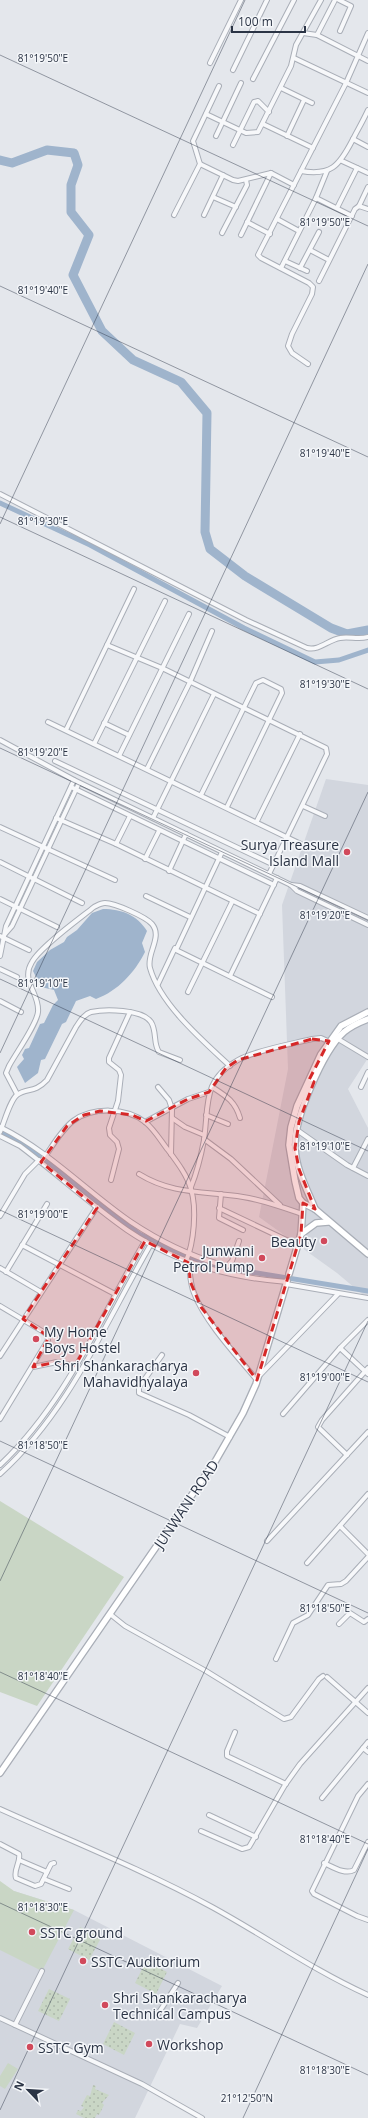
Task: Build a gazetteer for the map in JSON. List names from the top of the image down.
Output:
{
  "streets": {
    "main road": ["JUNWANI ROAD"]
  },
  "places": [
    "Surya Treasure Island Mall",
    "Beauty",
    "Junwani Petrol Pump",
    "My Home Boys Hostel",
    "Shri Shankaracharya Mahavidhyalaya",
    "SSTC ground",
    "SSTC Auditorium",
    "Shri Shankaracharya Technical Campus",
    "Workshop",
    "SSTC Gym"
  ],
  "scale_bar": "100 m",
  "north": "top left",
  "coordinates": [
    "81°19'50\"E",
    "81°19'40\"E",
    "81°19'30\"E",
    "81°19'20\"E",
    "81°19'10\"E",
    "81°19'00\"E",
    "81°18'50\"E",
    "81°18'40\"E",
    "81°18'30\"E",
    "21°12'50\"N"
  ]
}
